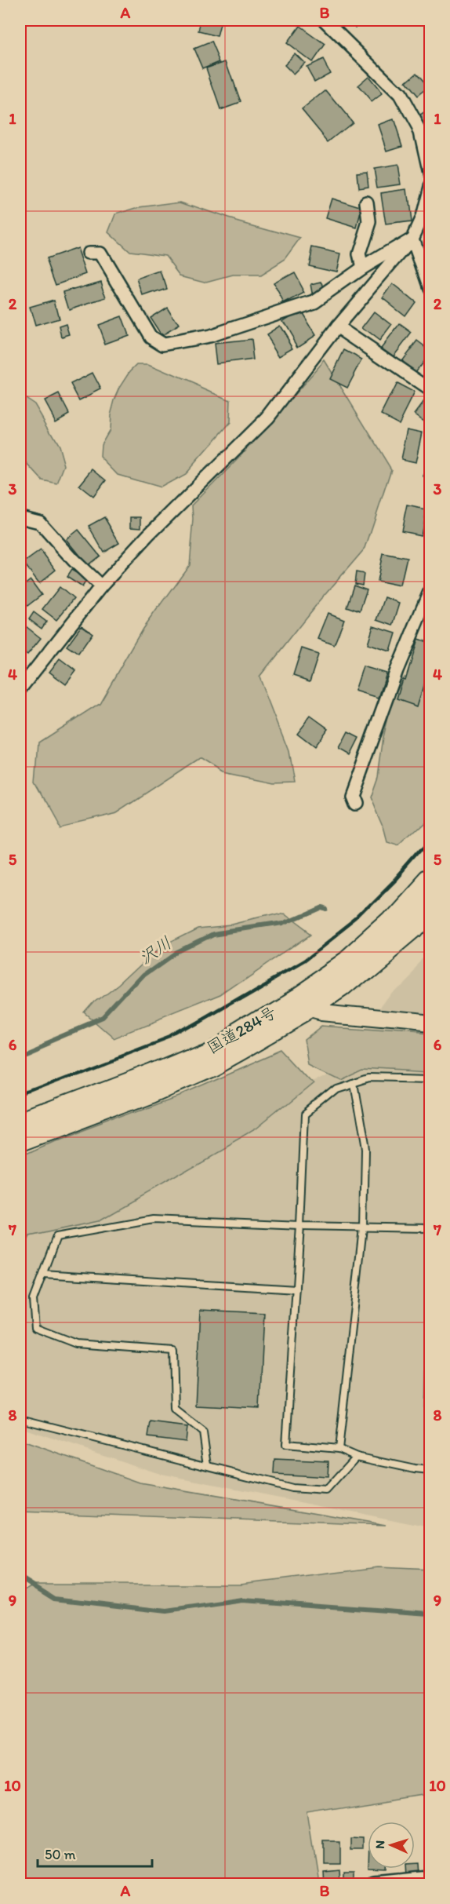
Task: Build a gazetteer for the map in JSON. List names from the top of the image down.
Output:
{
  "streets": {
    "highway": ["国道284号"]
  },
  "water": ["沢川"],
  "scale_bar": "50 m",
  "north": "left",
  "grid": {
    "columns": ["A", "B"],
    "rows": [
      "1",
      "2",
      "3",
      "4",
      "5",
      "6",
      "7",
      "8",
      "9",
      "10"
    ]
  }
}
